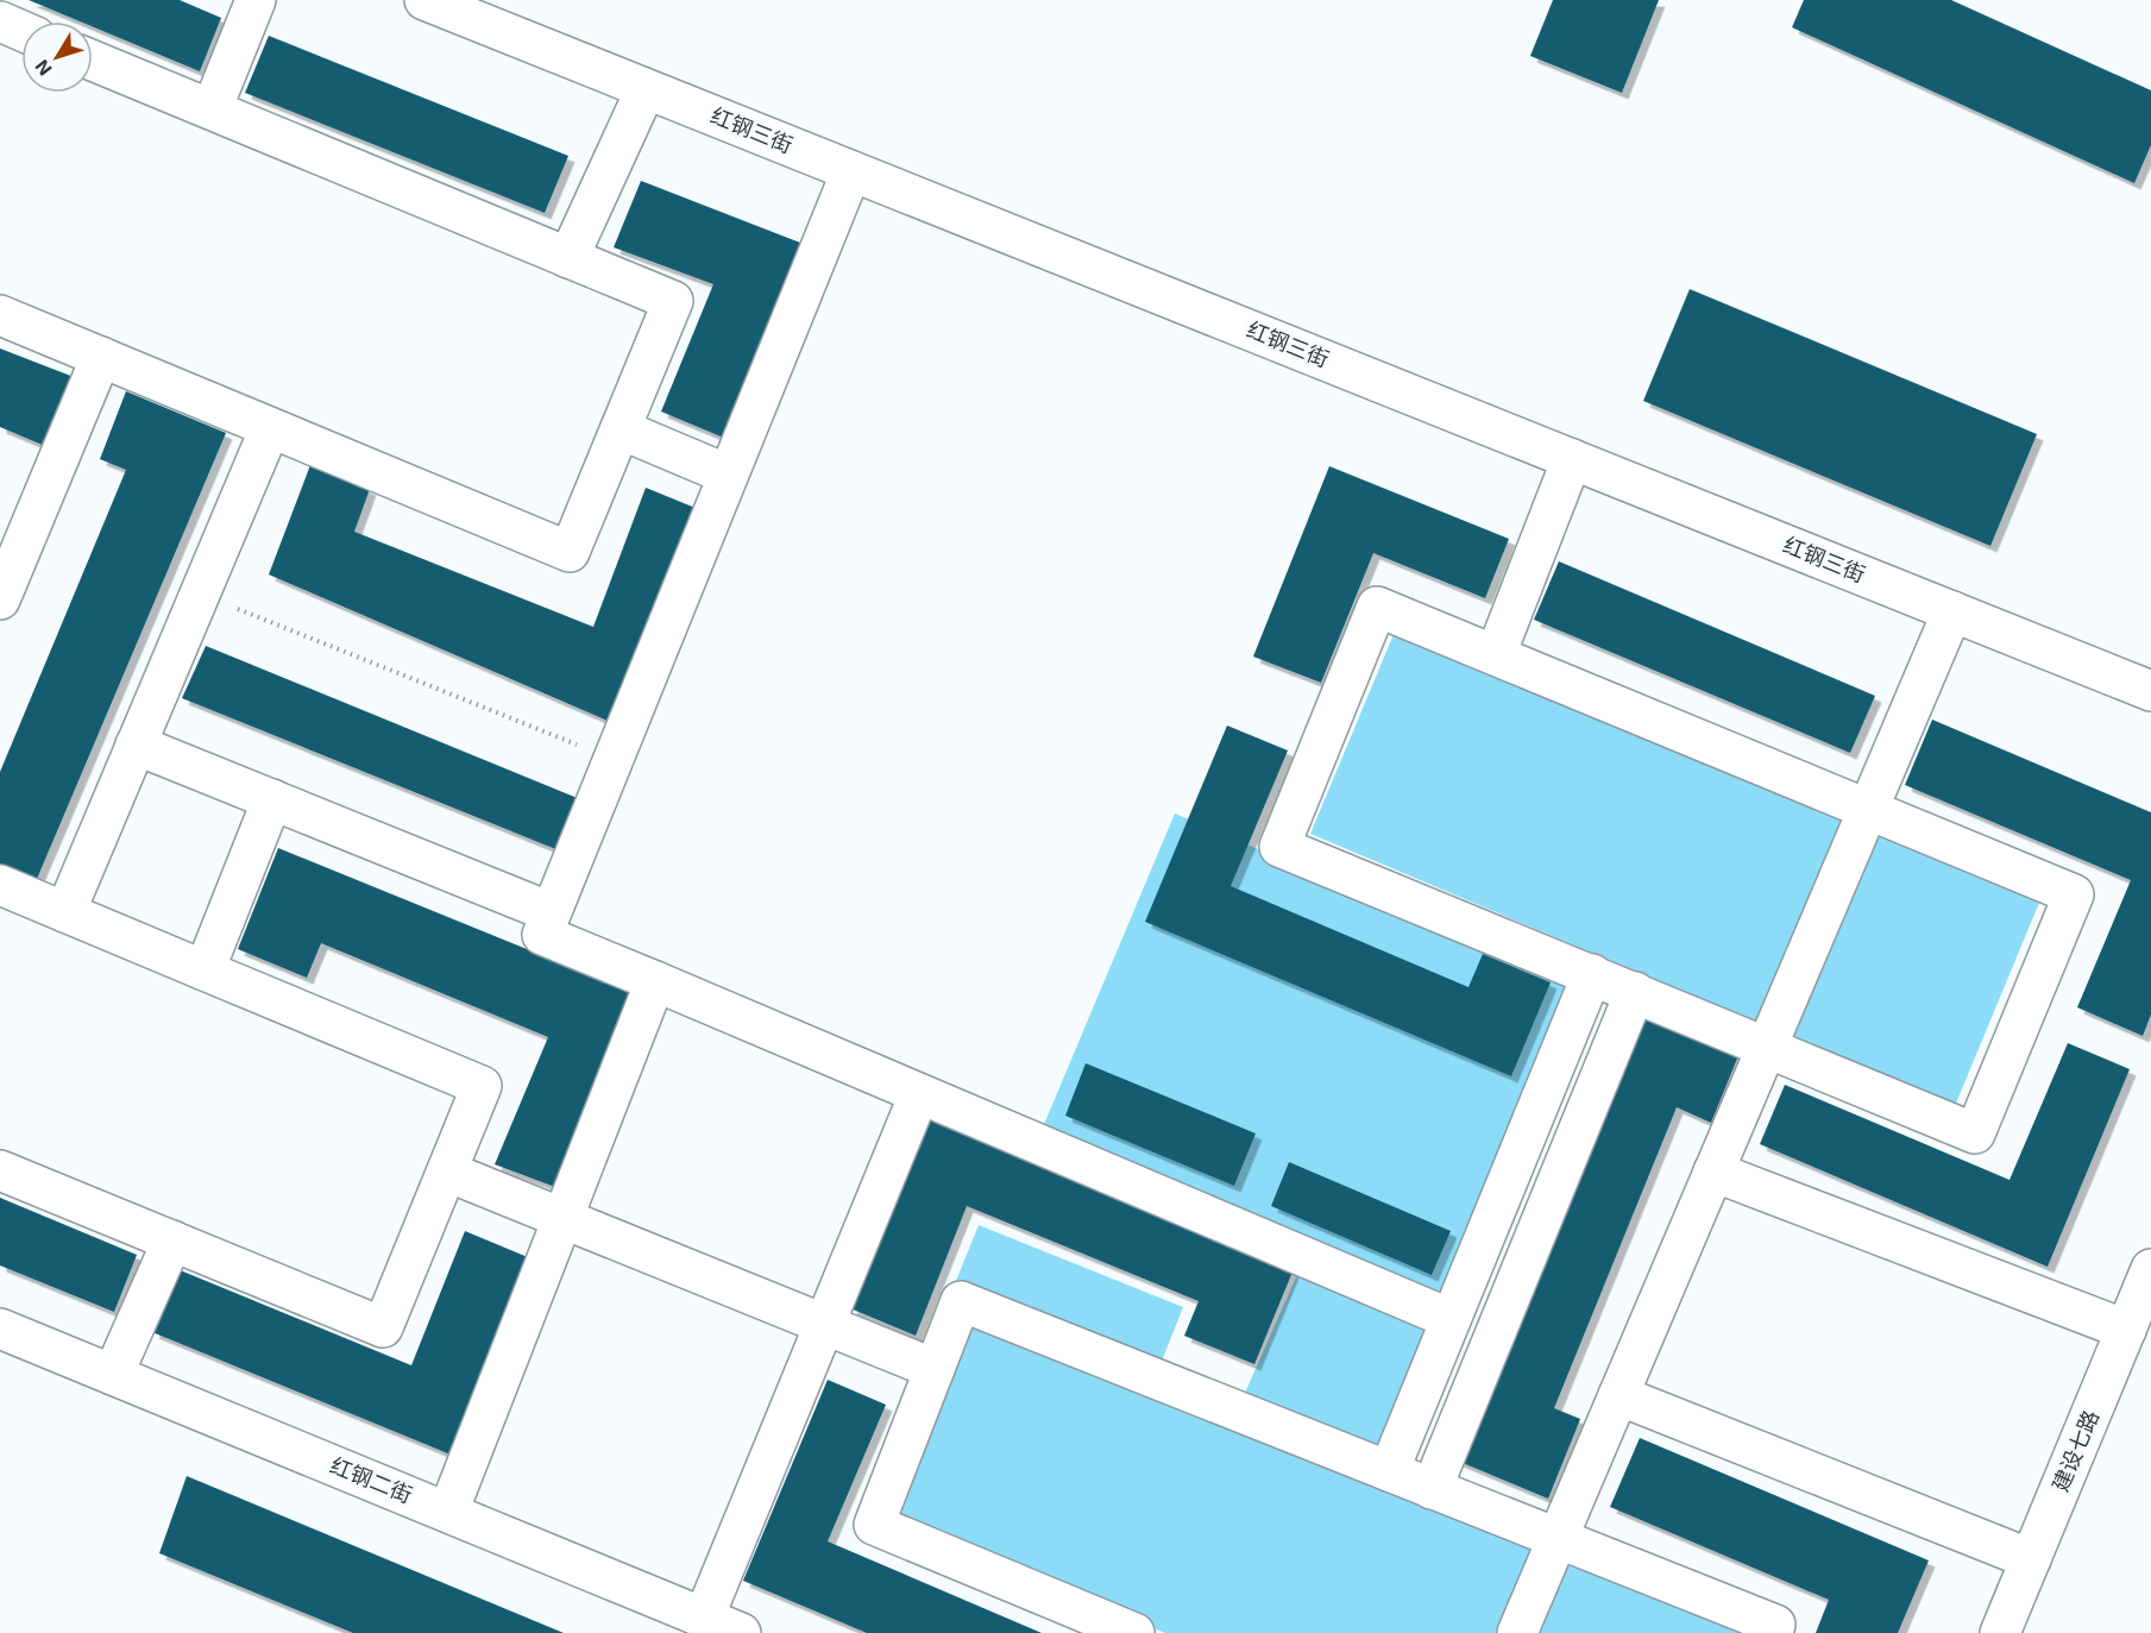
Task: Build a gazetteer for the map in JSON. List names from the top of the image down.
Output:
{
  "streets": {
    "street": ["红钢三街", "建设七路", "红钢二街"]
  },
  "north": "bottom left"
}
